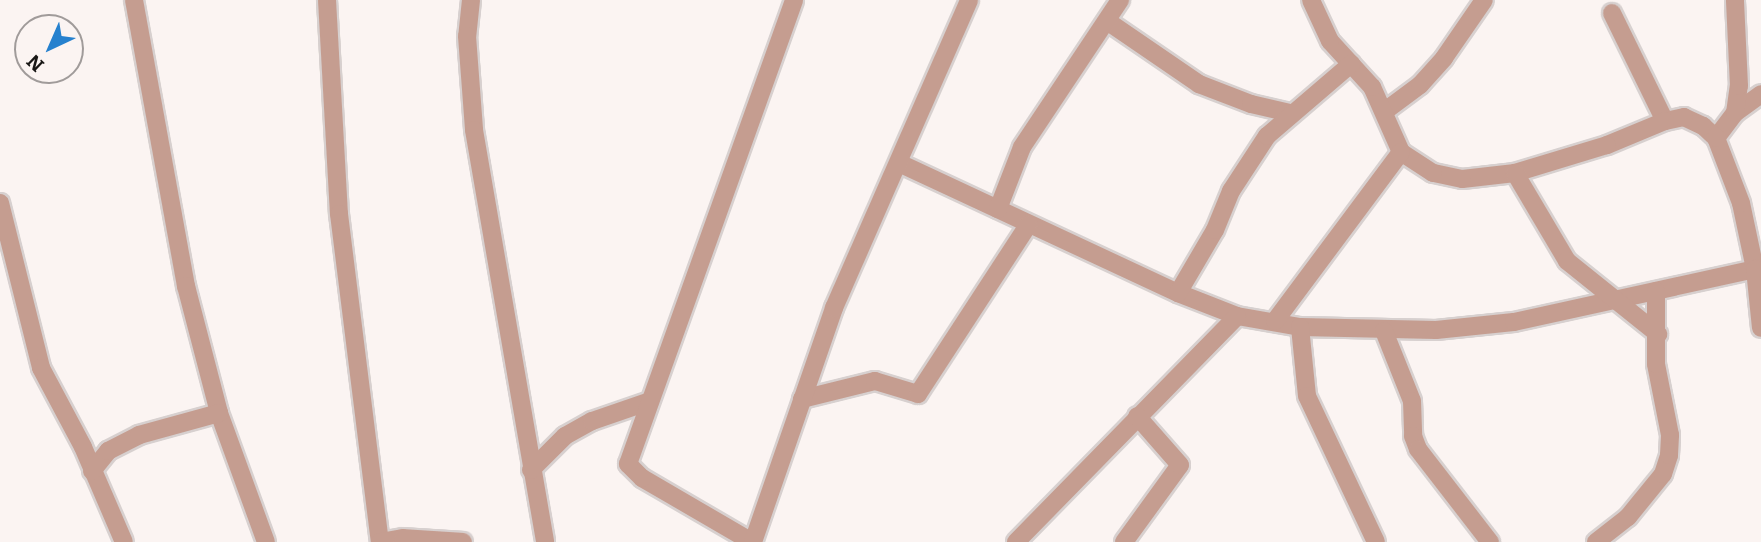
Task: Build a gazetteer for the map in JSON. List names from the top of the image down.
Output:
{
  "north": "bottom left"
}
